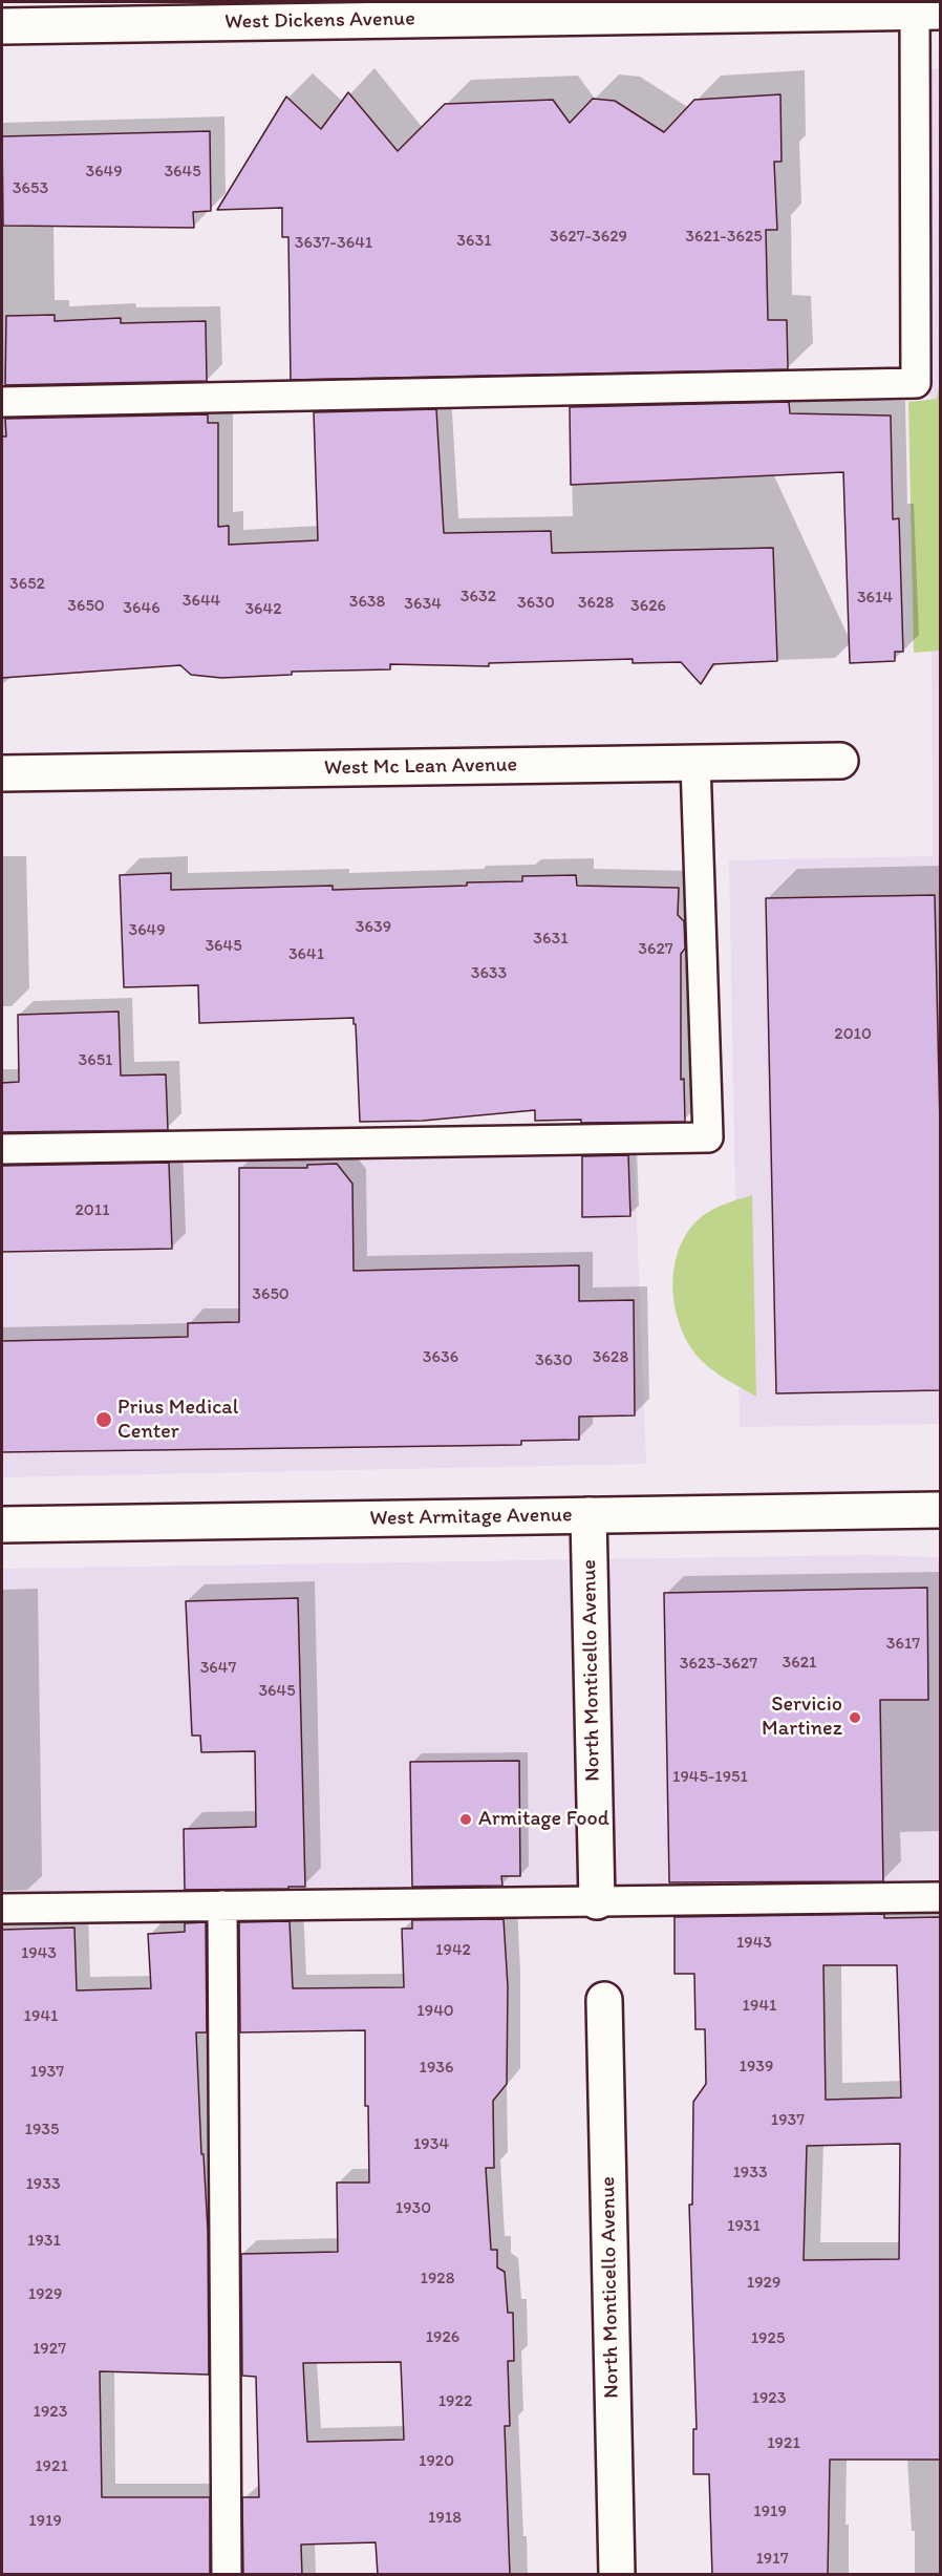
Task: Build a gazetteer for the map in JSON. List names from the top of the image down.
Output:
{
  "streets": {
    "street": [
      "West Dickens Avenue",
      "West Mc Lean Avenue",
      "West Armitage Avenue",
      "North Monticello Avenue"
    ]
  },
  "crossings": [
    ["West Armitage Avenue", "North Monticello Avenue"]
  ],
  "places": ["Prius Medical Center", "Servicio Martinez", "Armitage Food"],
  "house_numbers": [
    "3649",
    "3645",
    "3653",
    "3627-3629",
    "3621-3625",
    "3631",
    "3637-3641",
    "3652",
    "3632",
    "3614",
    "3644",
    "3638",
    "3630",
    "3628",
    "3634",
    "3650",
    "3626",
    "3646",
    "3642",
    "3639",
    "3649",
    "3631",
    "3645",
    "3627",
    "3641",
    "3633",
    "2010",
    "3651",
    "2011",
    "3650",
    "3636",
    "3628",
    "3630",
    "3617",
    "3621",
    "3623-3627",
    "3647",
    "3645",
    "1945-1951",
    "1943",
    "1942",
    "1943",
    "1941",
    "1940",
    "1941",
    "1939",
    "1936",
    "1937",
    "1937",
    "1935",
    "1934",
    "1933",
    "1933",
    "1930",
    "1931",
    "1931",
    "1928",
    "1929",
    "1929",
    "1926",
    "1925",
    "1927",
    "1923",
    "1922",
    "1923",
    "1921",
    "1920",
    "1921",
    "1919",
    "1918",
    "1919",
    "1917"
  ]
}
